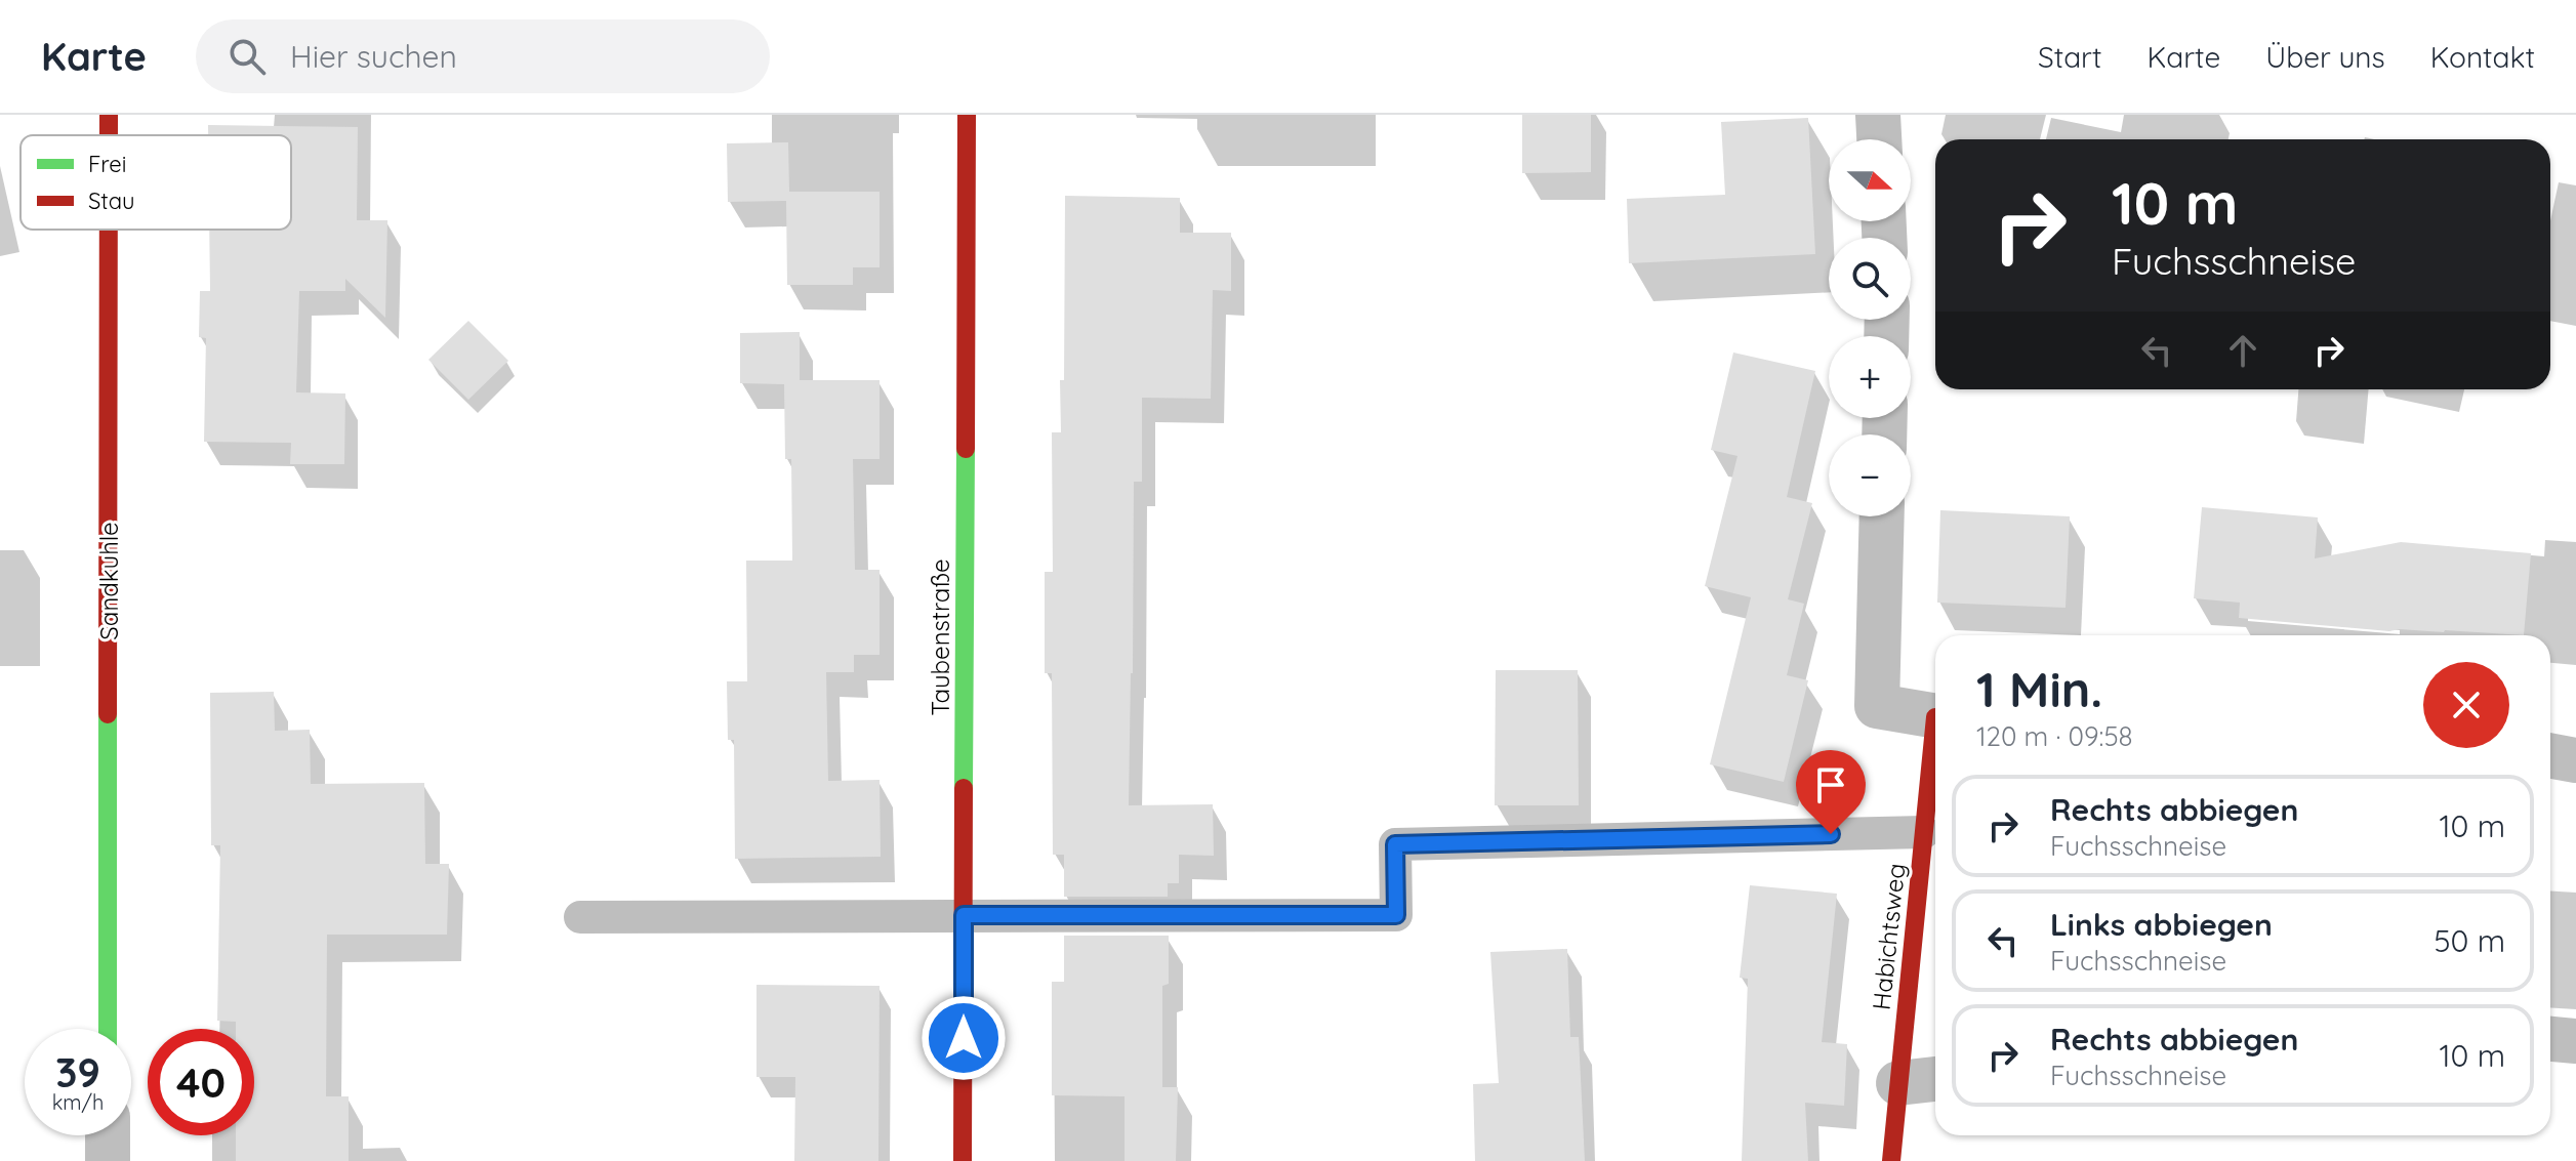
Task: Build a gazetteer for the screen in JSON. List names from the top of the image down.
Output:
{
  "streets": {
    "street": ["Sandkuhle", "Taubenstraße", "Habichtsweg"]
  },
  "legend": ["Frei", "Stau"],
  "north": "right",
  "page": {
    "header": "Karte",
    "search": "Hier suchen",
    "nav": [
      "Start",
      "Karte",
      "Über uns",
      "Kontakt"
    ],
    "map_buttons": ["+", "−"],
    "turn": ["10 m", "Fuchsschneise"],
    "heading": ["1 Min.", "120 m · 09:58"],
    "list": [
      {
        "name": "Rechts abbiegen",
        "note": "Fuchsschneise",
        "value": "10 m"
      },
      {
        "name": "Links abbiegen",
        "note": "Fuchsschneise",
        "value": "50 m"
      },
      {
        "name": "Rechts abbiegen",
        "note": "Fuchsschneise",
        "value": "10 m"
      }
    ],
    "speed": "39 km/h",
    "limit": "40"
  }
}
